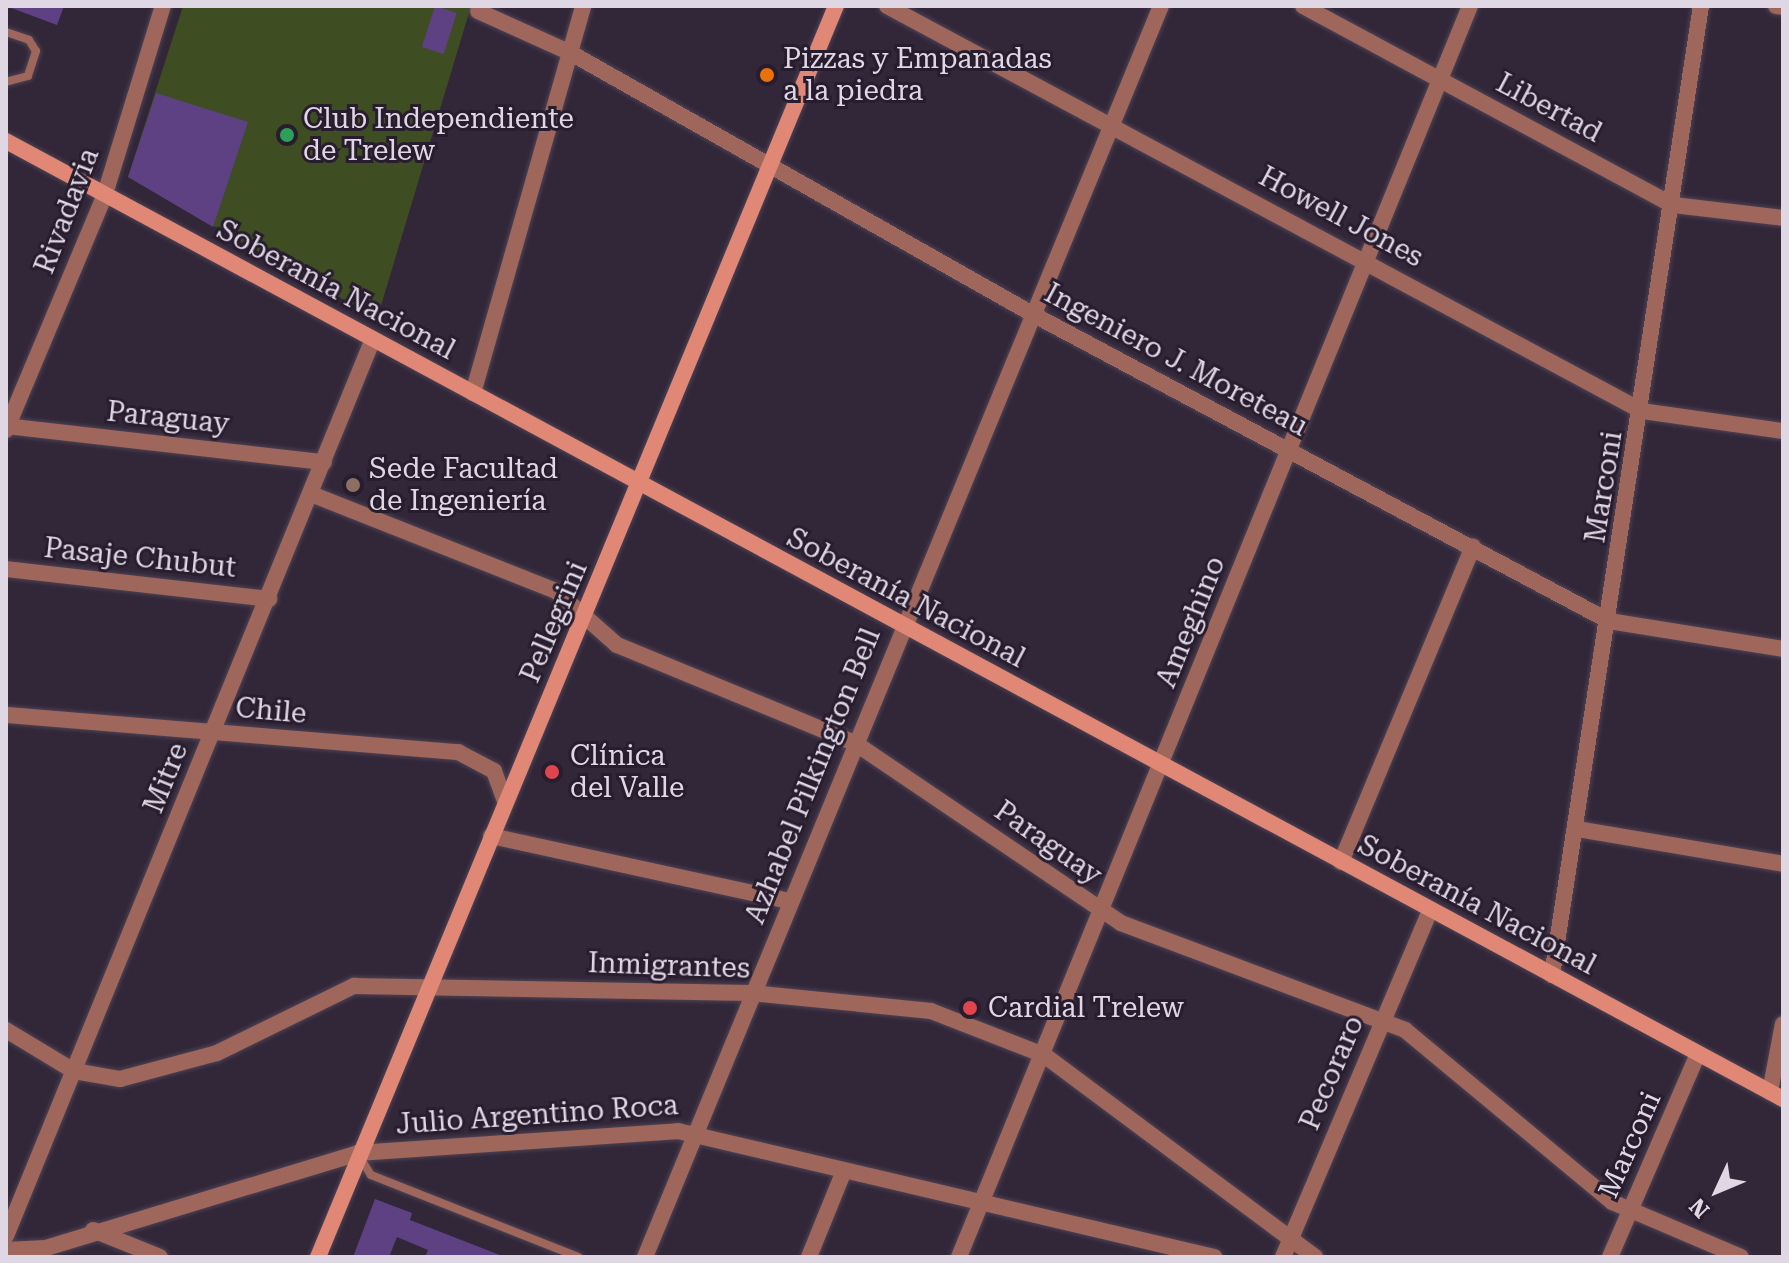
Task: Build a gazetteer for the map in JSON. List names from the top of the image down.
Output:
{
  "streets": {
    "street": [
      "Libertad",
      "Rivadavia",
      "Howell Jones",
      "Soberanía Nacional",
      "Ingeniero J. Moreteau",
      "Paraguay",
      "Marconi",
      "Pasaje Chubut",
      "Pellegrini",
      "Ameghino",
      "Chile",
      "Azhabel Pilkington Bell",
      "Mitre",
      "Inmigrantes",
      "Pecoraro",
      "Julio Argentino Roca"
    ]
  },
  "crossings": [
    ["Libertad", "Marconi"],
    ["Libertad", "Ameghino"],
    ["Rivadavia", "Soberanía Nacional"],
    ["Rivadavia", "Paraguay"],
    ["Howell Jones", "Marconi"],
    ["Howell Jones", "Ameghino"],
    ["Howell Jones", "Azhabel Pilkington Bell"],
    ["Soberanía Nacional", "Marconi"],
    ["Soberanía Nacional", "Pellegrini"],
    ["Soberanía Nacional", "Ameghino"],
    ["Soberanía Nacional", "Azhabel Pilkington Bell"],
    ["Soberanía Nacional", "Mitre"],
    ["Soberanía Nacional", "Pecoraro"],
    ["Ingeniero J. Moreteau", "Marconi"],
    ["Ingeniero J. Moreteau", "Pellegrini"],
    ["Ingeniero J. Moreteau", "Ameghino"],
    ["Ingeniero J. Moreteau", "Azhabel Pilkington Bell"],
    ["Paraguay", "Marconi"],
    ["Paraguay", "Pellegrini"],
    ["Paraguay", "Ameghino"],
    ["Paraguay", "Azhabel Pilkington Bell"],
    ["Paraguay", "Mitre"],
    ["Paraguay", "Pecoraro"],
    ["Pasaje Chubut", "Mitre"],
    ["Pellegrini", "Chile"],
    ["Pellegrini", "Inmigrantes"],
    ["Pellegrini", "Julio Argentino Roca"],
    ["Ameghino", "Inmigrantes"],
    ["Ameghino", "Julio Argentino Roca"],
    ["Chile", "Mitre"],
    ["Azhabel Pilkington Bell", "Inmigrantes"],
    ["Azhabel Pilkington Bell", "Julio Argentino Roca"],
    ["Mitre", "Inmigrantes"],
    ["Inmigrantes", "Pecoraro"]
  ],
  "places": [
    "Pizzas y Empanadas a la piedra",
    "Club Independiente de Trelew",
    "Sede Facultad de Ingeniería",
    "Clínica del Valle",
    "Cardial Trelew"
  ],
  "north": "bottom left"
}
